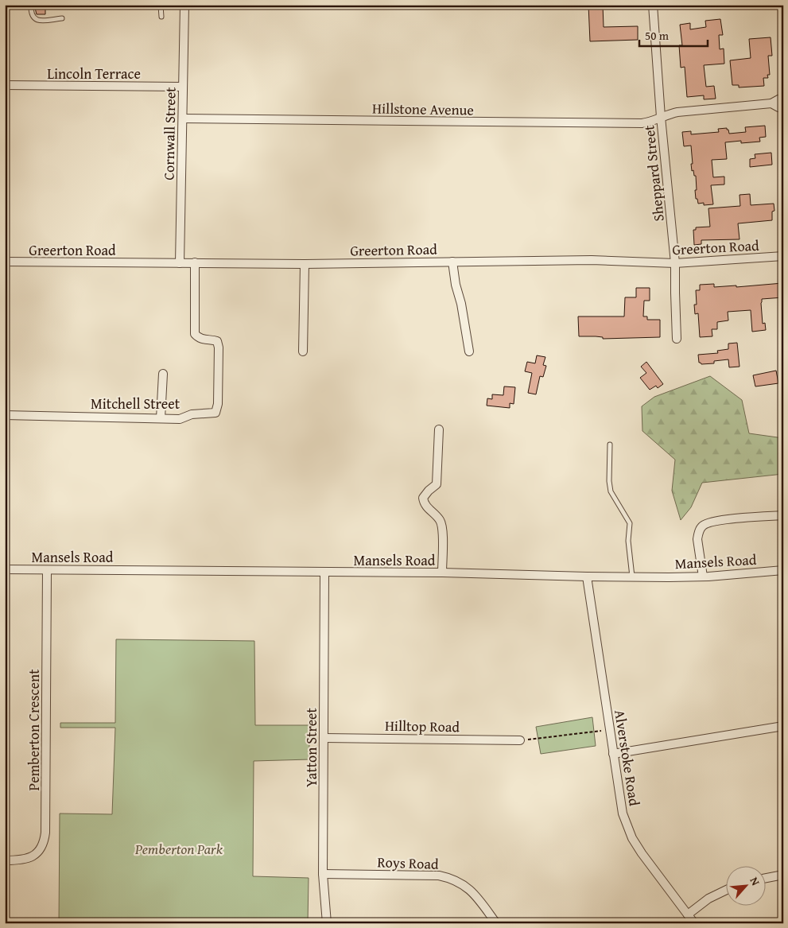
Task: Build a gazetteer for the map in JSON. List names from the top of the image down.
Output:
{
  "streets": {
    "street": [
      "Lincoln Terrace",
      "Hillstone Avenue",
      "Cornwall Street",
      "Sheppard Street",
      "Greerton Road",
      "Mitchell Street",
      "Mansels Road",
      "Hilltop Road",
      "Pemberton Crescent",
      "Yatton Street",
      "Alverstoke Road",
      "Roys Road"
    ]
  },
  "crossings": [
    ["Lincoln Terrace", "Cornwall Street"],
    ["Hillstone Avenue", "Cornwall Street"],
    ["Hillstone Avenue", "Sheppard Street"],
    ["Cornwall Street", "Greerton Road"],
    ["Sheppard Street", "Greerton Road"],
    ["Greerton Road", "Mitchell Street"],
    ["Mansels Road", "Pemberton Crescent"],
    ["Mansels Road", "Yatton Street"],
    ["Mansels Road", "Alverstoke Road"],
    ["Hilltop Road", "Yatton Street"],
    ["Yatton Street", "Roys Road"]
  ],
  "parks": ["Pemberton Park"],
  "scale_bar": "50 m",
  "north": "top right"
}
